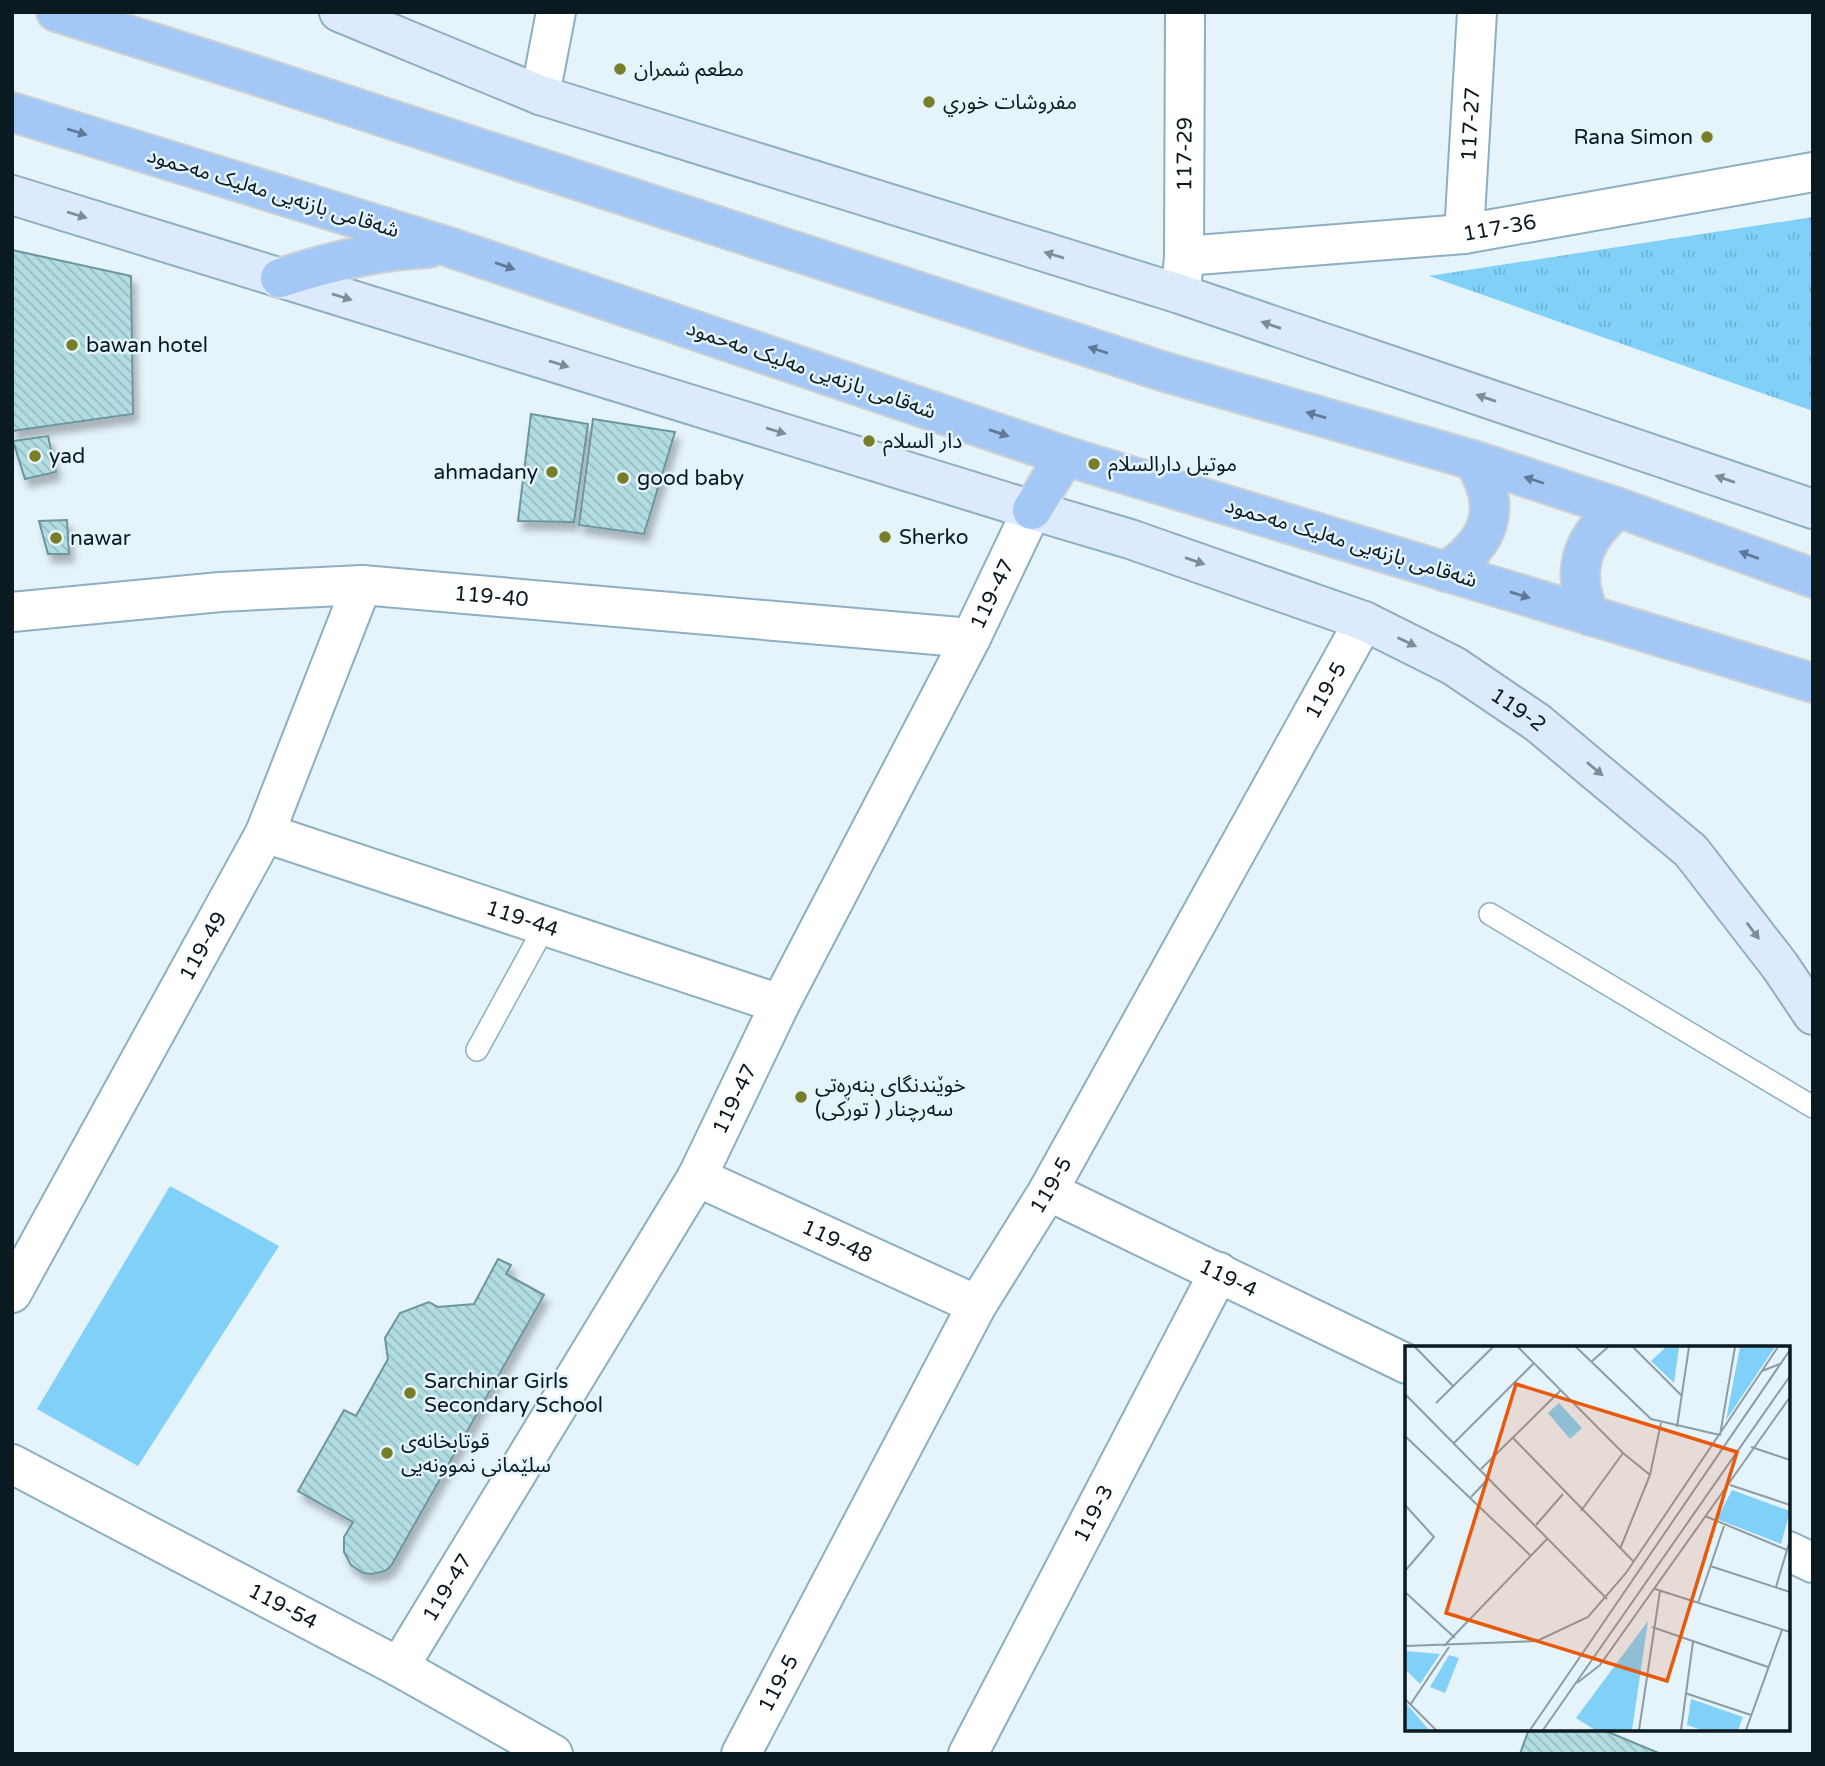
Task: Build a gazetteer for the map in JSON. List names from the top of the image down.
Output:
{
  "streets": {
    "highway": ["شەقامی بازنەیی مەلیک مەحمود"],
    "main road": ["119-2"],
    "street": [
      "117-27",
      "117-29",
      "117-36",
      "119-47",
      "119-40",
      "119-5",
      "119-44",
      "119-49",
      "119-48",
      "119-4",
      "119-3",
      "119-54"
    ]
  },
  "crossings": [
    ["117-27", "117-36"],
    ["117-29", "117-36"],
    ["119-47", "119-40"],
    ["119-47", "119-2"],
    ["119-47", "119-44"],
    ["119-47", "119-48"],
    ["119-47", "119-54"],
    ["119-40", "119-49"],
    ["119-5", "119-2"],
    ["119-5", "119-48"],
    ["119-5", "119-4"],
    ["119-44", "119-49"],
    ["119-4", "119-3"]
  ],
  "places": [
    "مطعم شمران",
    "مفروشات خوري",
    "Rana Simon",
    "bawan hotel",
    "دار السلام",
    "yad",
    "موتيل دارالسلام",
    "ahmadany",
    "good baby",
    "Sherko",
    "nawar",
    "خوێندنگای بنەڕەتی سەرچنار ( تورکی)",
    "Sarchinar Girls Secondary School",
    "قوتابخانەی سلێمانی نموونەیی"
  ]
}
